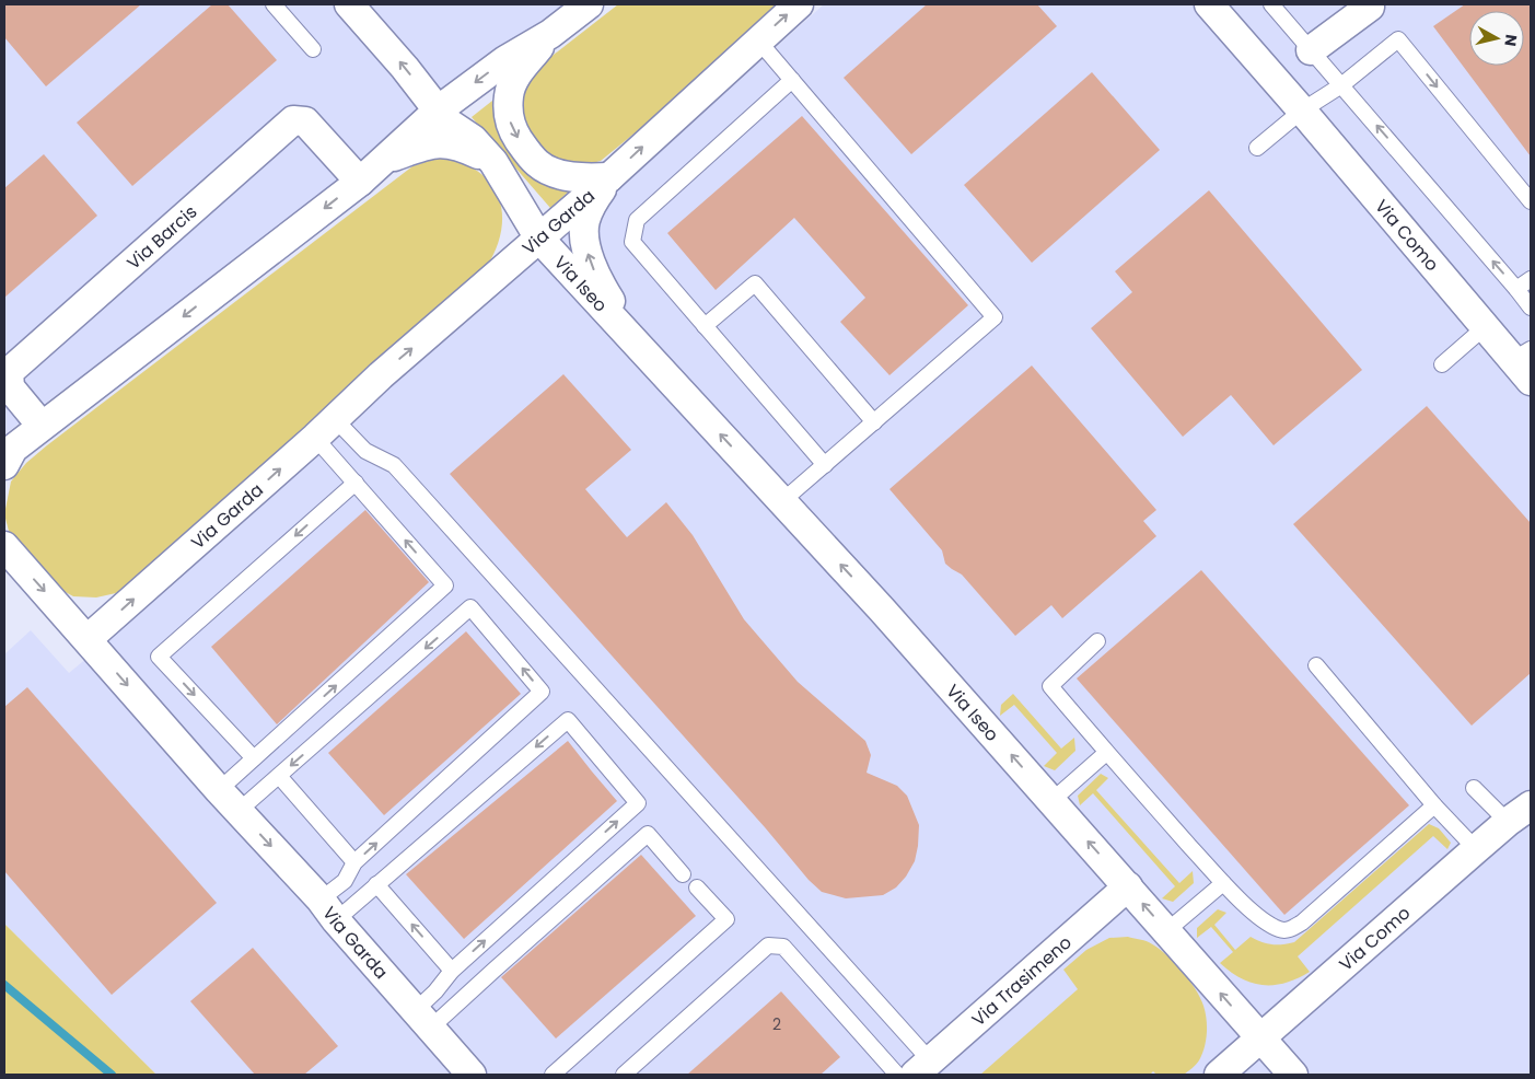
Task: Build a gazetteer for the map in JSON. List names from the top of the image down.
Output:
{
  "streets": {
    "street": [
      "Via Garda",
      "Via Como",
      "Via Barcis",
      "Via Iseo",
      "Via Trasimeno"
    ]
  },
  "crossings": [
    ["Via Garda", "Via Iseo"],
    ["Via Como", "Via Iseo"],
    ["Via Iseo", "Via Trasimeno"]
  ],
  "one_way": ["Via Iseo"],
  "house_numbers": ["2"],
  "north": "right"
}
